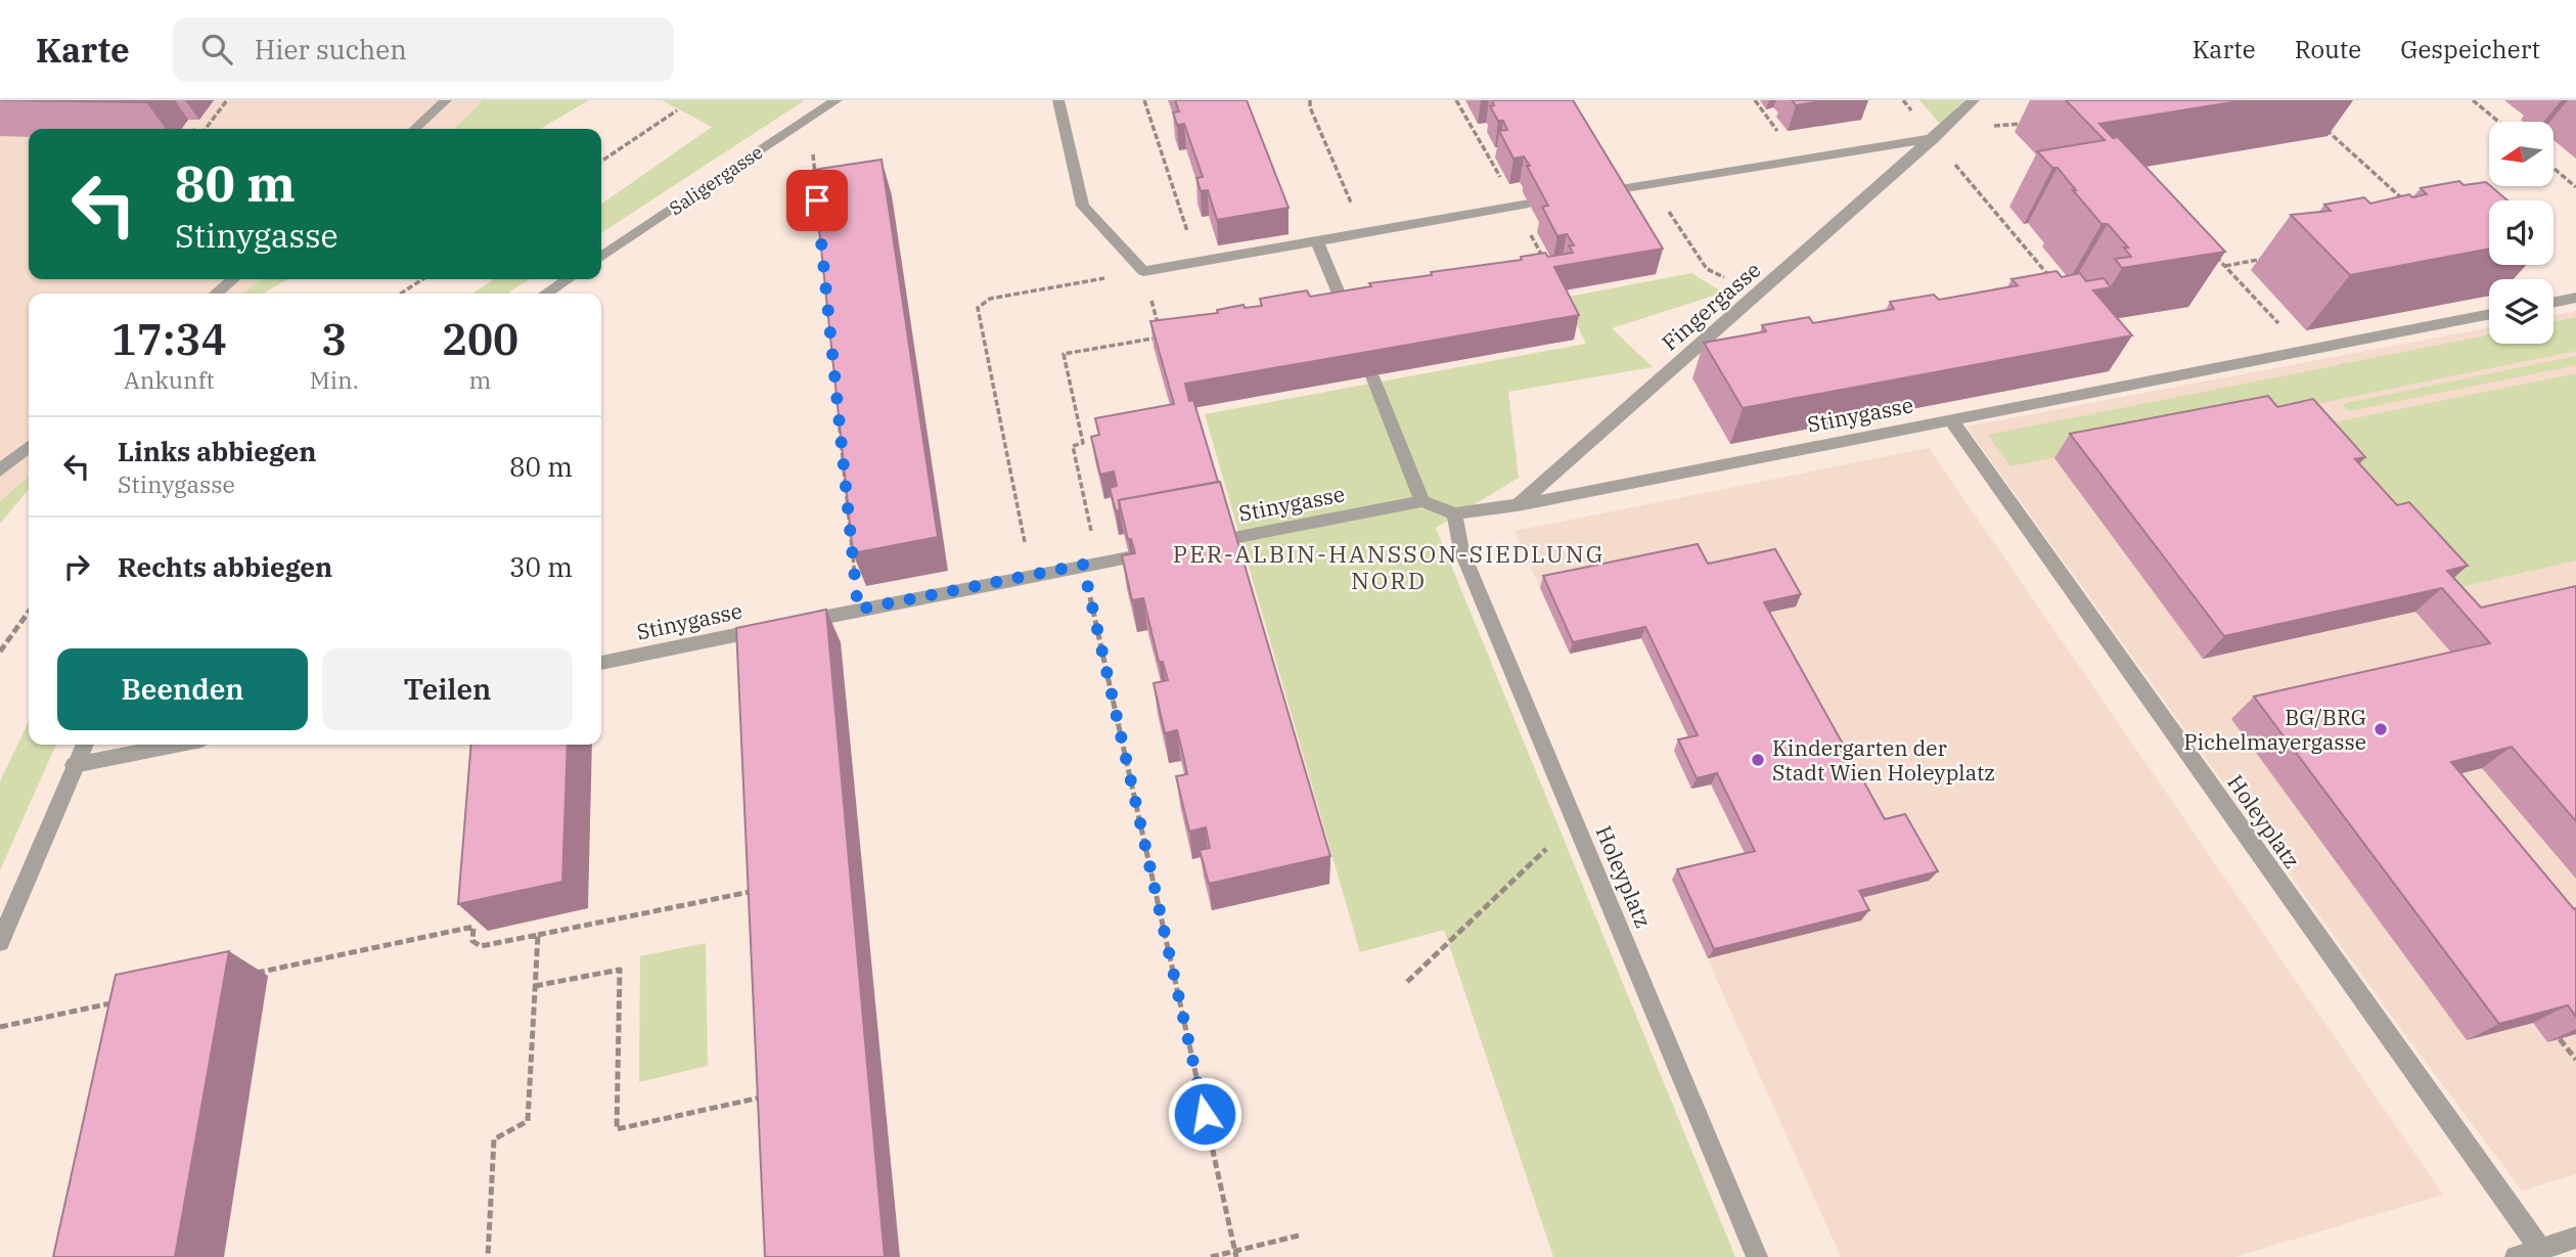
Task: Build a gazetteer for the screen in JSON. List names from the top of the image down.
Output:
{
  "streets": {
    "street": [
      "Saligergasse",
      "Fingergasse",
      "Stinygasse",
      "Holeyplatz"
    ]
  },
  "crossings": [
    ["Fingergasse", "Stinygasse"],
    ["Stinygasse", "Holeyplatz"]
  ],
  "districts": ["PER-ALBIN-HANSSON-SIEDLUNG NORD"],
  "places": ["BG/BRG Pichelmayergasse", "Kindergarten der Stadt Wien Holeyplatz"],
  "north": "left",
  "page": {
    "header": "Karte",
    "search": "Hier suchen",
    "nav": ["Karte", "Route", "Gespeichert"],
    "turn": ["80 m", "Stinygasse"],
    "eta": [
      "17:34",
      "Ankunft",
      "3",
      "Min.",
      "200",
      "m"
    ],
    "list": [
      {
        "name": "Links abbiegen",
        "note": "Stinygasse",
        "value": "80 m"
      },
      {
        "name": "Rechts abbiegen",
        "value": "30 m"
      }
    ],
    "buttons": ["Beenden", "Teilen"]
  }
}
